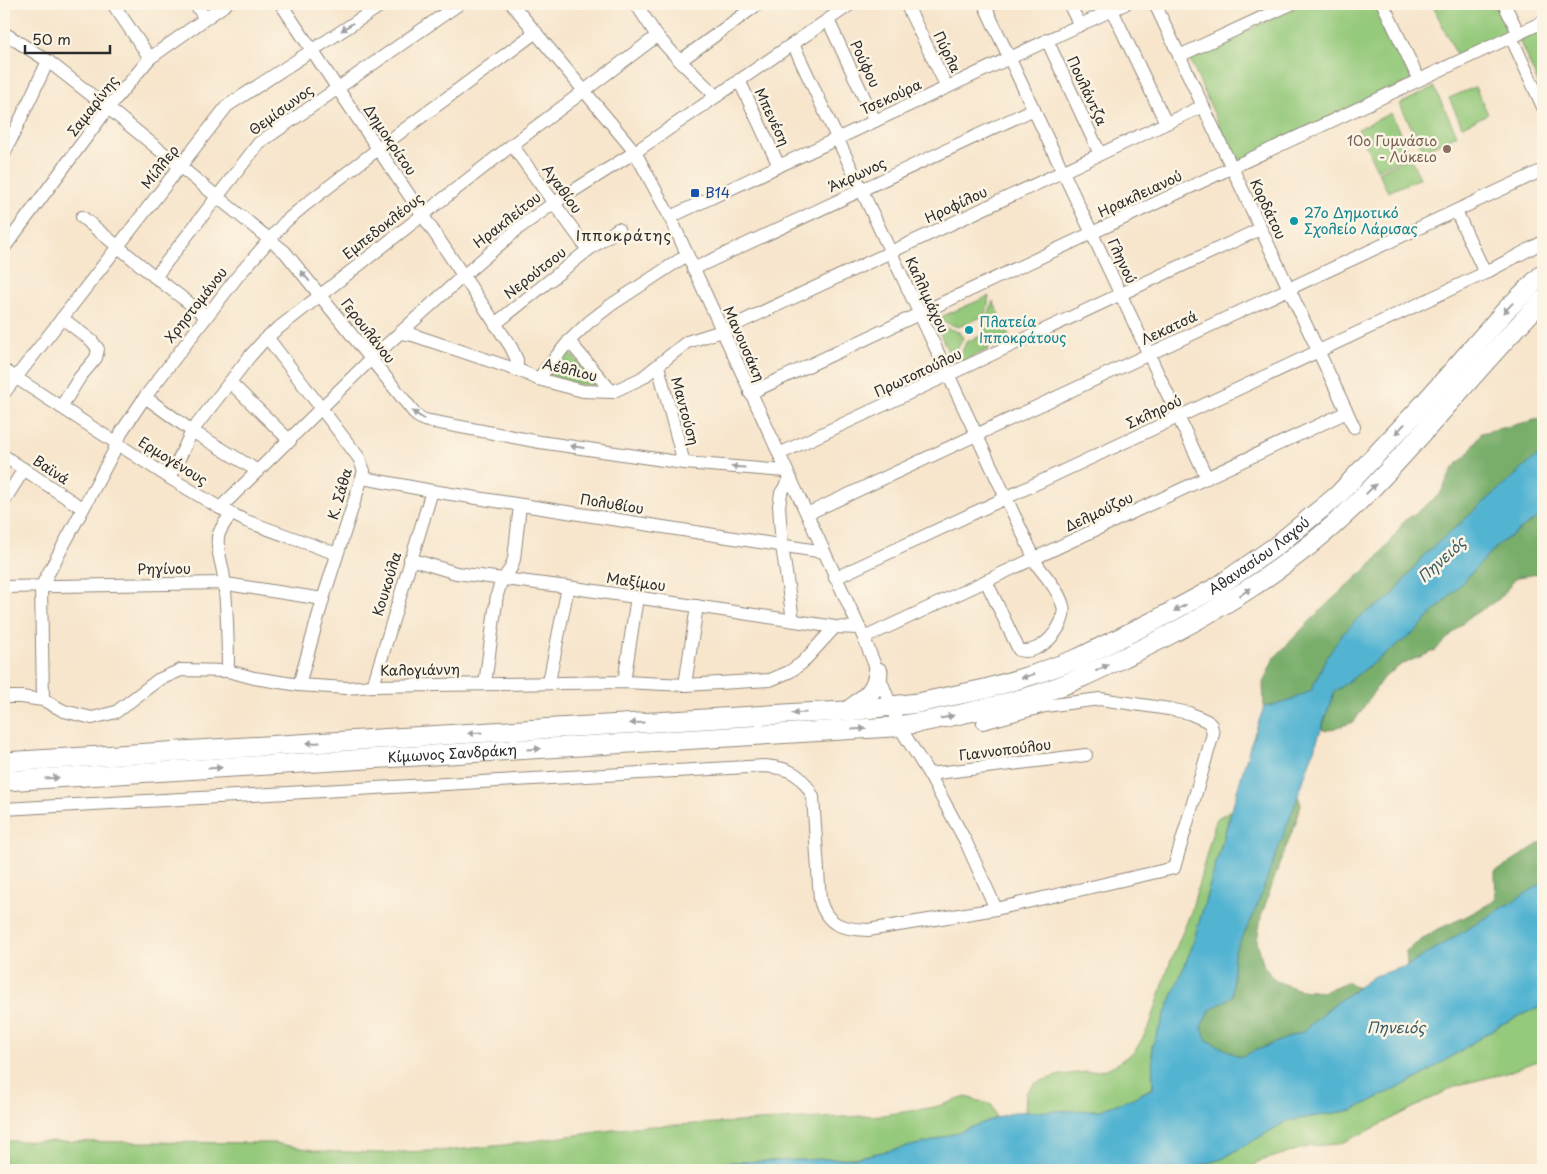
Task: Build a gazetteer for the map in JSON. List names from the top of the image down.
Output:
{
  "streets": {
    "highway": ["Αθανασίου Λαγού", "Κίμωνος Σανδράκη"],
    "street": [
      "Πύρλα",
      "Ρούφου",
      "Πουλάντζα",
      "Τσεκούρα",
      "Σαμαρίνης",
      "Θεμίσωνος",
      "Μπενέση",
      "Δημοκρίτου",
      "Μίλλερ",
      "Άκρωνος",
      "Αγαθίου",
      "Ηρακλειανού",
      "Ηροφίλου",
      "Κορδάτου",
      "Ηρακλείτου",
      "Εμπεδοκλέους",
      "Γληνού",
      "Νερούτσου",
      "Καλλιμάχου",
      "Χρηστομάνου",
      "Λεκατσά",
      "Γερουλάνου",
      "Μανουσάκη",
      "Αέθλιου",
      "Πρωτοπούλου",
      "Μαντούση",
      "Σκληρού",
      "Ερμογένους",
      "Βαϊνά",
      "Κ. Σάθα",
      "Πολυβίου",
      "Δελμούζου",
      "Ρηγίνου",
      "Μαξίμου",
      "Κουκούλα",
      "Καλογιάννη",
      "Γιαννοπούλου"
    ]
  },
  "crossings": [
    ["Πύρλα", "Τσεκούρα"],
    ["Ρούφου", "Τσεκούρα"],
    ["Ρούφου", "Ηρακλείτου"],
    ["Πουλάντζα", "Τσεκούρα"],
    ["Πουλάντζα", "Ηροφίλου"],
    ["Τσεκούρα", "Μπενέση"],
    ["Τσεκούρα", "Γληνού"],
    ["Τσεκούρα", "Καλλιμάχου"],
    ["Τσεκούρα", "Μανουσάκη"],
    ["Σαμαρίνης", "Γερουλάνου"],
    ["Θεμίσωνος", "Δημοκρίτου"],
    ["Θεμίσωνος", "Γερουλάνου"],
    ["Μπενέση", "Ηρακλείτου"],
    ["Δημοκρίτου", "Μίλλερ"],
    ["Δημοκρίτου", "Ηρακλείτου"],
    ["Δημοκρίτου", "Εμπεδοκλέους"],
    ["Δημοκρίτου", "Νερούτσου"],
    ["Δημοκρίτου", "Χρηστομάνου"],
    ["Δημοκρίτου", "Αέθλιου"],
    ["Μίλλερ", "Γερουλάνου"],
    ["Μίλλερ", "Ερμογένους"],
    ["Άκρωνος", "Γληνού"],
    ["Άκρωνος", "Καλλιμάχου"],
    ["Άκρωνος", "Μανουσάκη"],
    ["Αγαθίου", "Ηρακλείτου"],
    ["Αγαθίου", "Εμπεδοκλέους"],
    ["Αγαθίου", "Νερούτσου"],
    ["Ηρακλειανού", "Κορδάτου"],
    ["Ηρακλειανού", "Γληνού"],
    ["Ηρακλειανού", "Καλλιμάχου"],
    ["Ηρακλειανού", "Μανουσάκη"],
    ["Ηροφίλου", "Κορδάτου"],
    ["Ηροφίλου", "Γληνού"],
    ["Ηροφίλου", "Καλλιμάχου"],
    ["Ηροφίλου", "Μανουσάκη"],
    ["Ηροφίλου", "Αέθλιου"],
    ["Κορδάτου", "Λεκατσά"],
    ["Κορδάτου", "Πρωτοπούλου"],
    ["Κορδάτου", "Σκληρού"],
    ["Κορδάτου", "Δελμούζου"],
    ["Ηρακλείτου", "Καλλιμάχου"],
    ["Ηρακλείτου", "Γερουλάνου"],
    ["Ηρακλείτου", "Μανουσάκη"],
    ["Ηρακλείτου", "Αέθλιου"],
    ["Ηρακλείτου", "Ερμογένους"],
    ["Ηρακλείτου", "Κ. Σάθα"],
    ["Ηρακλείτου", "Ρηγίνου"],
    ["Ηρακλείτου", "Καλογιάννη"],
    ["Εμπεδοκλέους", "Γερουλάνου"],
    ["Εμπεδοκλέους", "Μανουσάκη"],
    ["Εμπεδοκλέους", "Ερμογένους"],
    ["Εμπεδοκλέους", "Κ. Σάθα"],
    ["Γληνού", "Λεκατσά"],
    ["Γληνού", "Πρωτοπούλου"],
    ["Γληνού", "Σκληρού"],
    ["Γληνού", "Δελμούζου"],
    ["Καλλιμάχου", "Λεκατσά"],
    ["Καλλιμάχου", "Πρωτοπούλου"],
    ["Καλλιμάχου", "Σκληρού"],
    ["Καλλιμάχου", "Δελμούζου"],
    ["Χρηστομάνου", "Γερουλάνου"],
    ["Χρηστομάνου", "Μανουσάκη"],
    ["Χρηστομάνου", "Ερμογένους"],
    ["Χρηστομάνου", "Βαϊνά"],
    ["Χρηστομάνου", "Ρηγίνου"],
    ["Χρηστομάνου", "Καλογιάννη"],
    ["Λεκατσά", "Μανουσάκη"],
    ["Γερουλάνου", "Μανουσάκη"],
    ["Γερουλάνου", "Μαντούση"],
    ["Μανουσάκη", "Αέθλιου"],
    ["Μανουσάκη", "Πρωτοπούλου"],
    ["Μανουσάκη", "Σκληρού"],
    ["Μανουσάκη", "Πολυβίου"],
    ["Μανουσάκη", "Δελμούζου"],
    ["Μανουσάκη", "Αθανασίου Λαγού"],
    ["Μανουσάκη", "Μαξίμου"],
    ["Μανουσάκη", "Γιαννοπούλου"],
    ["Μανουσάκη", "Κίμωνος Σανδράκη"],
    ["Αέθλιου", "Μαντούση"],
    ["Ερμογένους", "Κ. Σάθα"],
    ["Κ. Σάθα", "Πολυβίου"],
    ["Κ. Σάθα", "Ρηγίνου"],
    ["Κ. Σάθα", "Καλογιάννη"],
    ["Πολυβίου", "Κουκούλα"],
    ["Δελμούζου", "Μαξίμου"],
    ["Αθανασίου Λαγού", "Κίμωνος Σανδράκη"],
    ["Μαξίμου", "Κουκούλα"],
    ["Μαξίμου", "Καλογιάννη"],
    ["Κουκούλα", "Καλογιάννη"]
  ],
  "one_way": ["Γερουλάνου"],
  "districts": ["Ιπποκράτης"],
  "water": ["Πηνειός"],
  "places": {
    "other": ["10ο Γυμνάσιο - Λύκειο", "27ο Δημοτικό Σχολείο Λάρισας", "Πλατεία Ιπποκράτους"],
    "transit": ["Β14"]
  },
  "scale_bar": "50 m"
}
